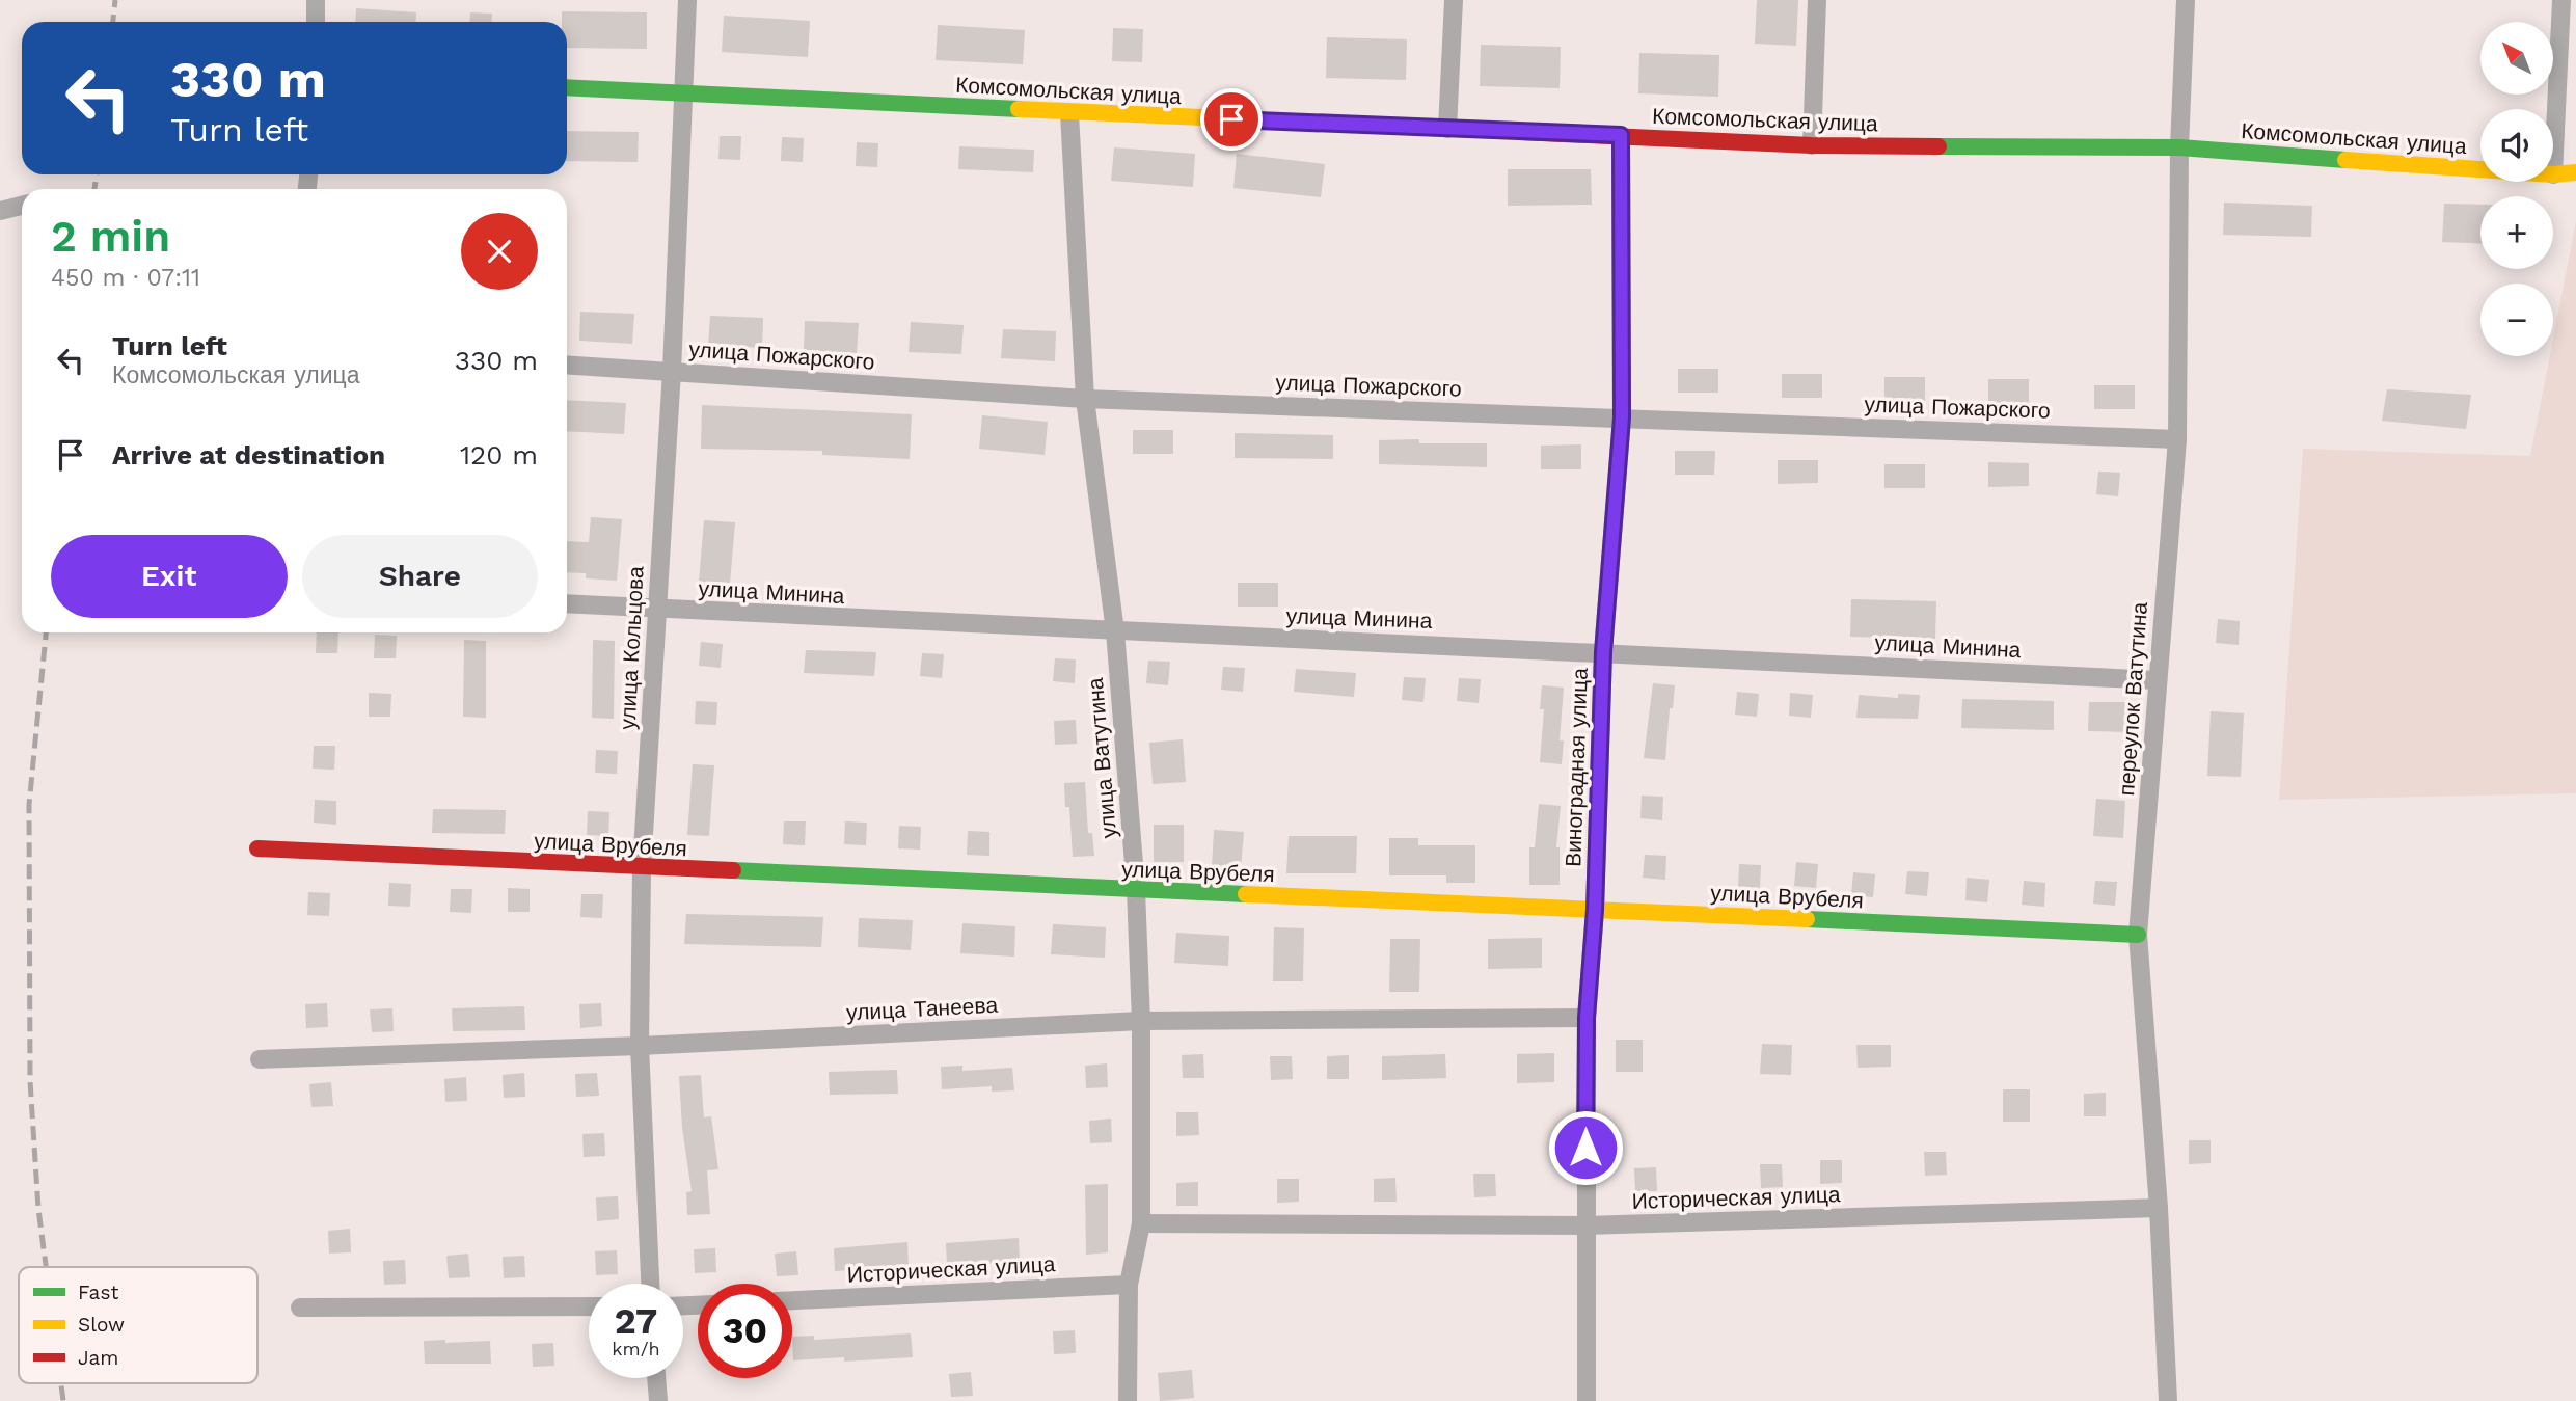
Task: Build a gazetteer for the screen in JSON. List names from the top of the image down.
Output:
{
  "streets": {
    "street": [
      "Комсомольская улица",
      "улица Пожарского",
      "улица Минина",
      "улица Кольцова",
      "переулок Ватутина",
      "улица Ватутина",
      "Виноградная улица",
      "улица Врубеля",
      "улица Танеева",
      "Историческая улица"
    ]
  },
  "crossings": [
    ["Комсомольская улица", "улица Кольцова"],
    ["Комсомольская улица", "переулок Ватутина"],
    ["Комсомольская улица", "улица Ватутина"],
    ["Комсомольская улица", "Виноградная улица"],
    ["улица Пожарского", "улица Кольцова"],
    ["улица Пожарского", "переулок Ватутина"],
    ["улица Пожарского", "улица Ватутина"],
    ["улица Пожарского", "Виноградная улица"],
    ["улица Минина", "улица Кольцова"],
    ["улица Минина", "переулок Ватутина"],
    ["улица Минина", "улица Ватутина"],
    ["улица Минина", "Виноградная улица"],
    ["улица Кольцова", "улица Врубеля"],
    ["улица Кольцова", "улица Танеева"],
    ["переулок Ватутина", "улица Врубеля"],
    ["переулок Ватутина", "Историческая улица"],
    ["улица Ватутина", "улица Врубеля"],
    ["улица Ватутина", "улица Танеева"],
    ["улица Ватутина", "Историческая улица"],
    ["Виноградная улица", "улица Врубеля"],
    ["Виноградная улица", "улица Танеева"],
    ["Виноградная улица", "Историческая улица"]
  ],
  "legend": ["Fast", "Slow", "Jam"],
  "north": "top left",
  "page": {
    "map_buttons": ["+", "−"],
    "turn": ["330 m", "Turn left"],
    "heading": ["2 min", "450 m · 07:11"],
    "list": [
      {
        "name": "Turn left",
        "note": "Комсомольская улица",
        "value": "330 m"
      },
      {
        "name": "Arrive at destination",
        "value": "120 m"
      }
    ],
    "buttons": ["Exit", "Share"],
    "speed": "27 km/h",
    "limit": "30"
  }
}
